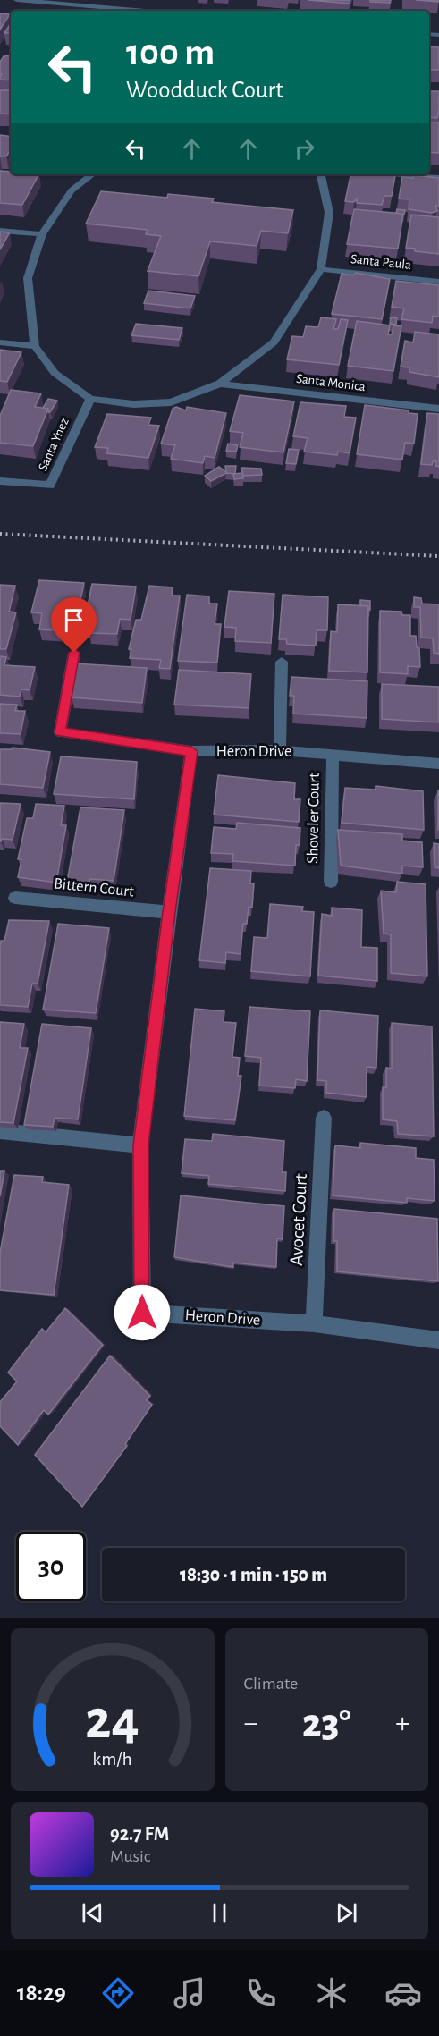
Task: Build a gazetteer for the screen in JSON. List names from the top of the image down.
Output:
{
  "streets": {
    "street": [
      "Santa Paula",
      "Santa Monica",
      "Santa Ynez",
      "Heron Drive",
      "Shoveler Court",
      "Bittern Court",
      "Avocet Court"
    ]
  },
  "crossings": [
    ["Heron Drive", "Shoveler Court"],
    ["Heron Drive", "Bittern Court"],
    ["Heron Drive", "Avocet Court"]
  ],
  "page": {
    "turn": ["100 m", "Woodduck Court"],
    "limit": "30",
    "trip": "18:30 · 1 min · 150 m",
    "tile": "Climate",
    "heat": ["−", "23°", "+"],
    "song": ["92.7 FM", "Music"],
    "tabs": "18:29",
    "gauge": ["24", "km/h"]
  }
}
